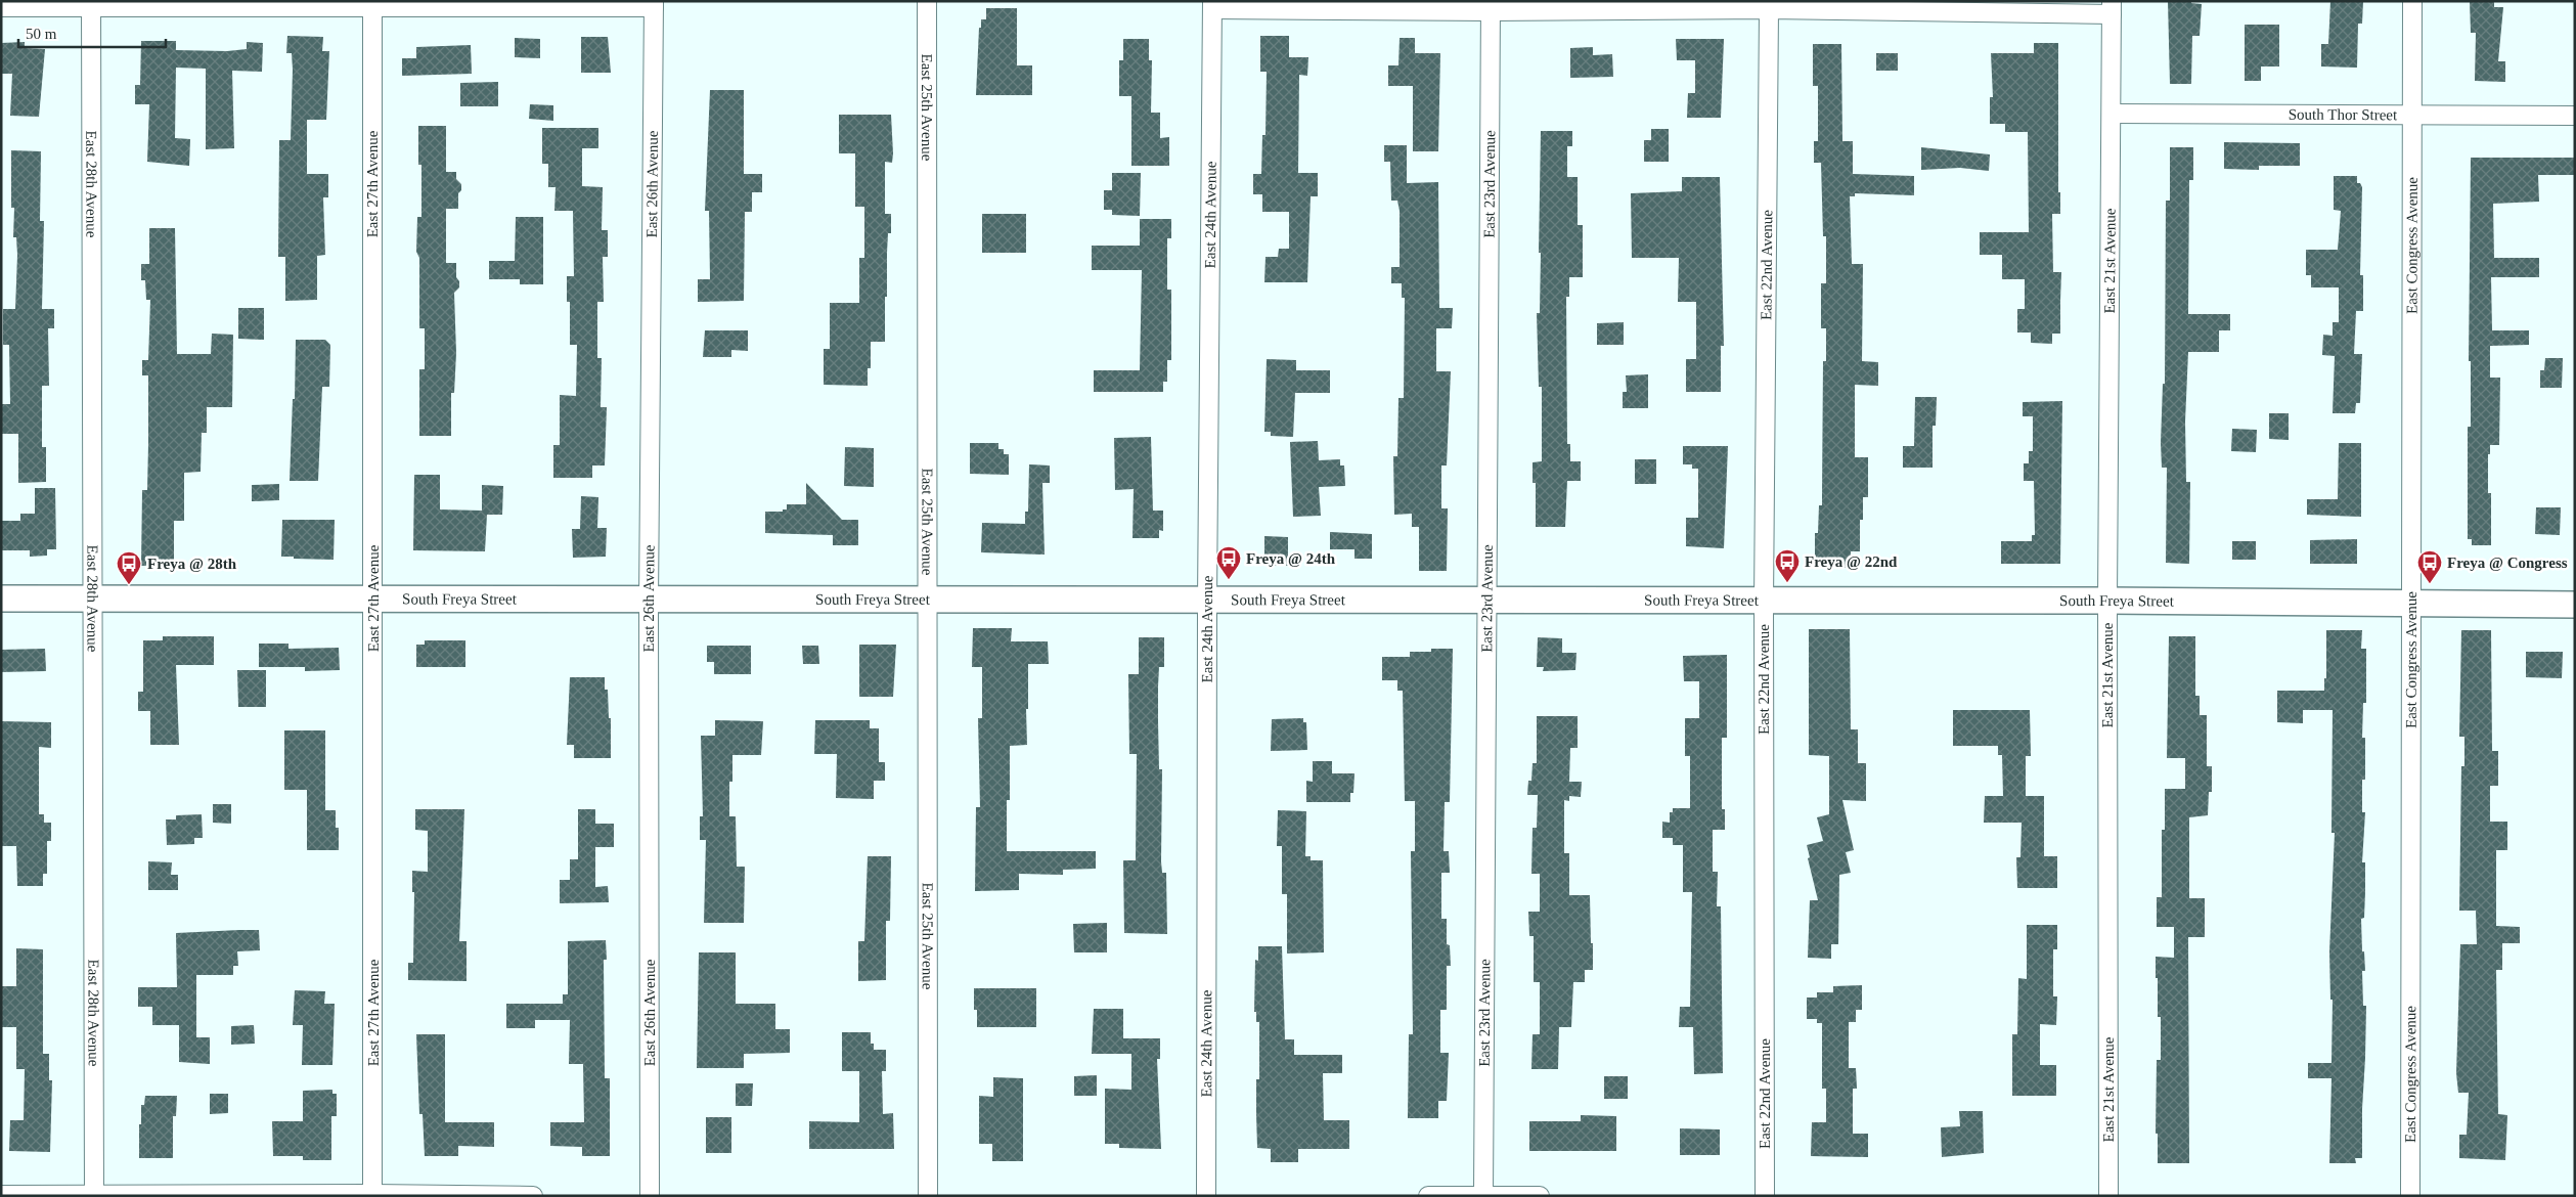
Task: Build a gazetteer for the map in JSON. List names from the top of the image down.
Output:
{
  "streets": {
    "main road": ["South Freya Street"],
    "street": [
      "East 25th Avenue",
      "South Thor Street",
      "East 28th Avenue",
      "East 27th Avenue",
      "East 26th Avenue",
      "East 23rd Avenue",
      "East 24th Avenue",
      "East Congress Avenue",
      "East 21st Avenue",
      "East 22nd Avenue"
    ]
  },
  "crossings": [
    ["East 25th Avenue", "South Freya Street"],
    ["South Thor Street", "East Congress Avenue"],
    ["South Thor Street", "East 21st Avenue"],
    ["East 28th Avenue", "South Freya Street"],
    ["East 27th Avenue", "South Freya Street"],
    ["East 26th Avenue", "South Freya Street"],
    ["East 23rd Avenue", "South Freya Street"],
    ["East 24th Avenue", "South Freya Street"],
    ["East Congress Avenue", "South Freya Street"],
    ["East 21st Avenue", "South Freya Street"],
    ["East 22nd Avenue", "South Freya Street"]
  ],
  "places": {
    "bus stop": [
      "Freya @ 24th",
      "Freya @ 22nd",
      "Freya @ Congress",
      "Freya @ 28th"
    ]
  },
  "scale_bar": "50 m"
}
